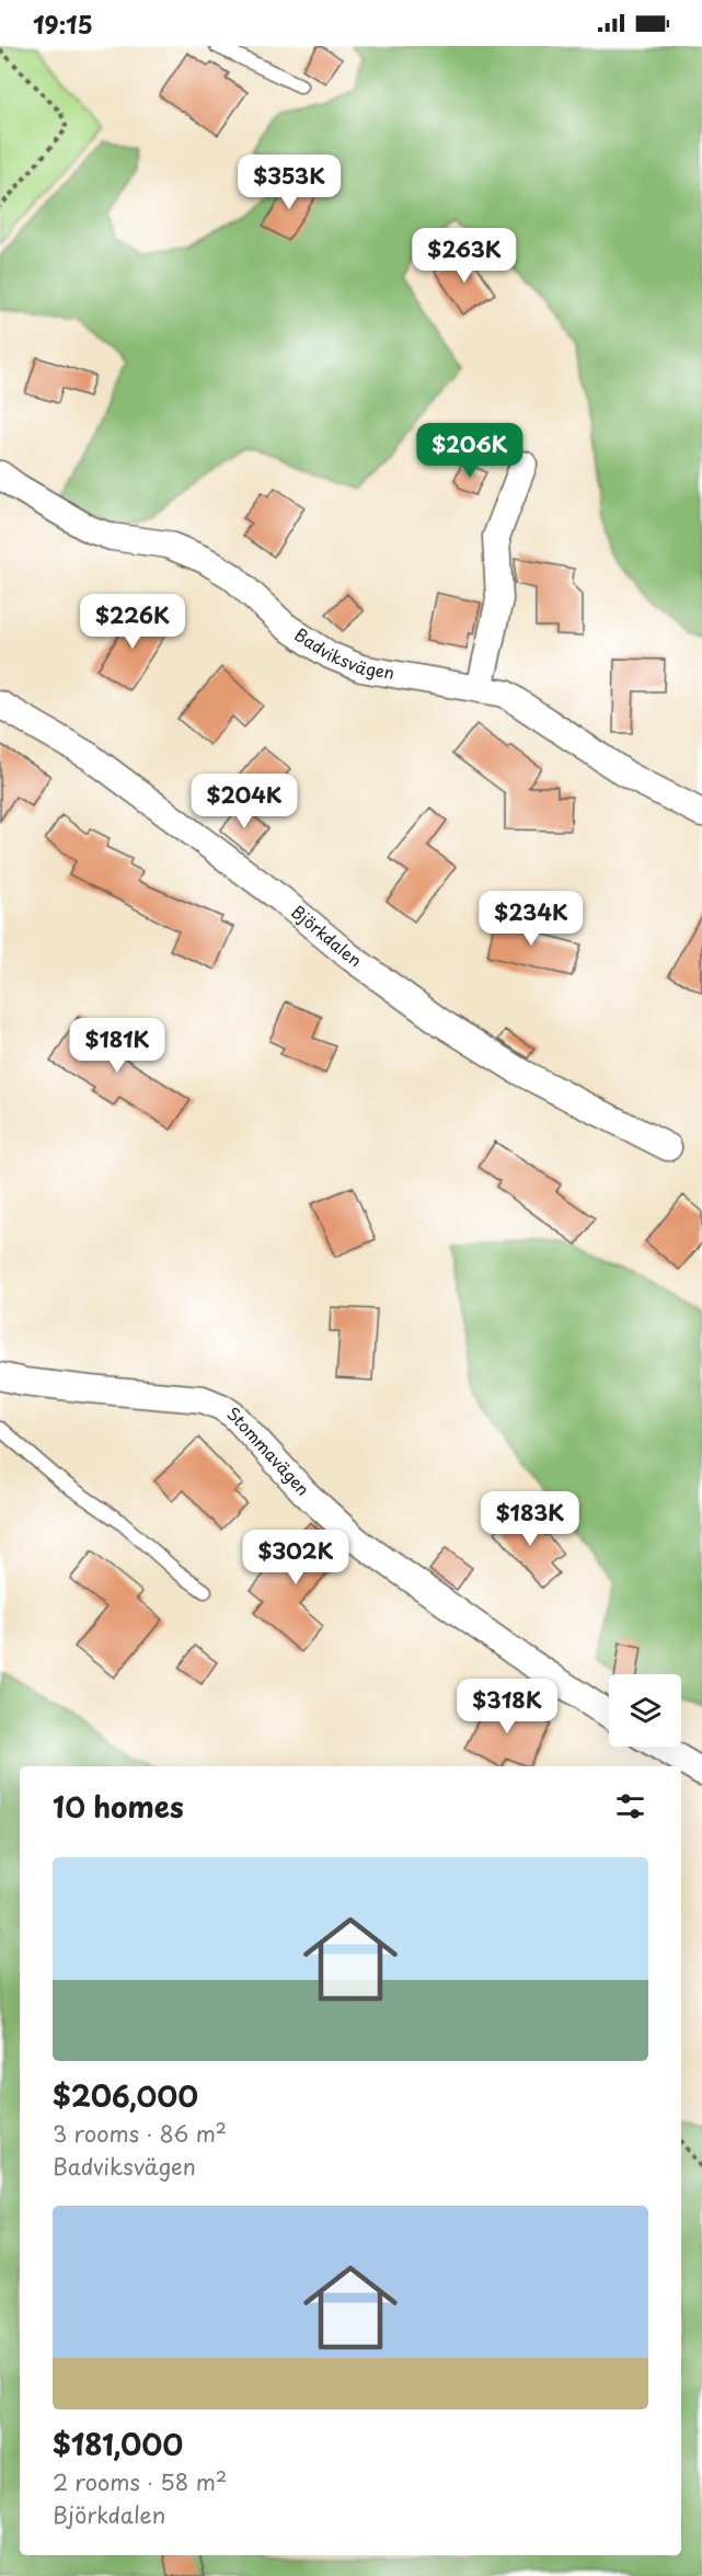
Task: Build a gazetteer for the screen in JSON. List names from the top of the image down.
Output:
{
  "streets": {
    "street": ["Badviksvägen", "Björkdalen", "Stommavägen"]
  },
  "page": {
    "status": "19:15",
    "price": [
      "$353K",
      "$263K",
      "$206K",
      "$226K",
      "$204K",
      "$234K",
      "$181K",
      "$183K",
      "$302K",
      "$318K"
    ],
    "heading": "10 homes",
    "list": [
      {
        "name": "$206,000",
        "note": "3 rooms · 86 m² · Badviksvägen"
      },
      {
        "name": "$181,000",
        "note": "2 rooms · 58 m² · Björkdalen"
      }
    ]
  }
}
